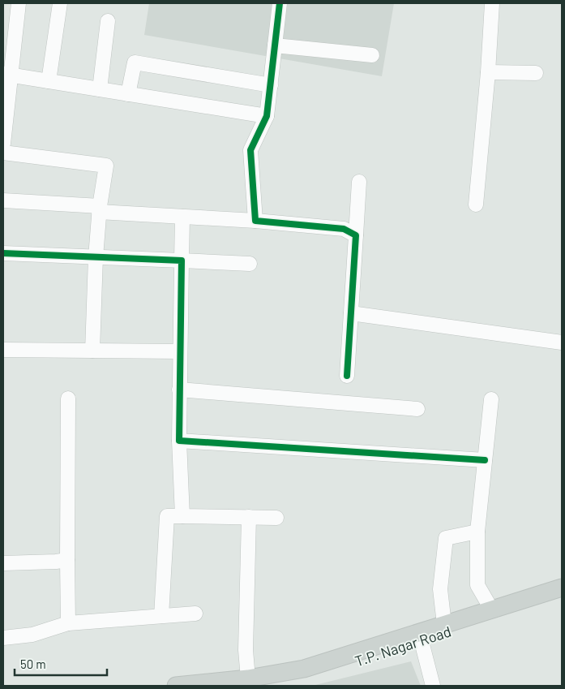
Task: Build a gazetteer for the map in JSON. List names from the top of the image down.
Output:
{
  "streets": {
    "main road": ["T.P. Nagar Road"]
  },
  "scale_bar": "50 m"
}
